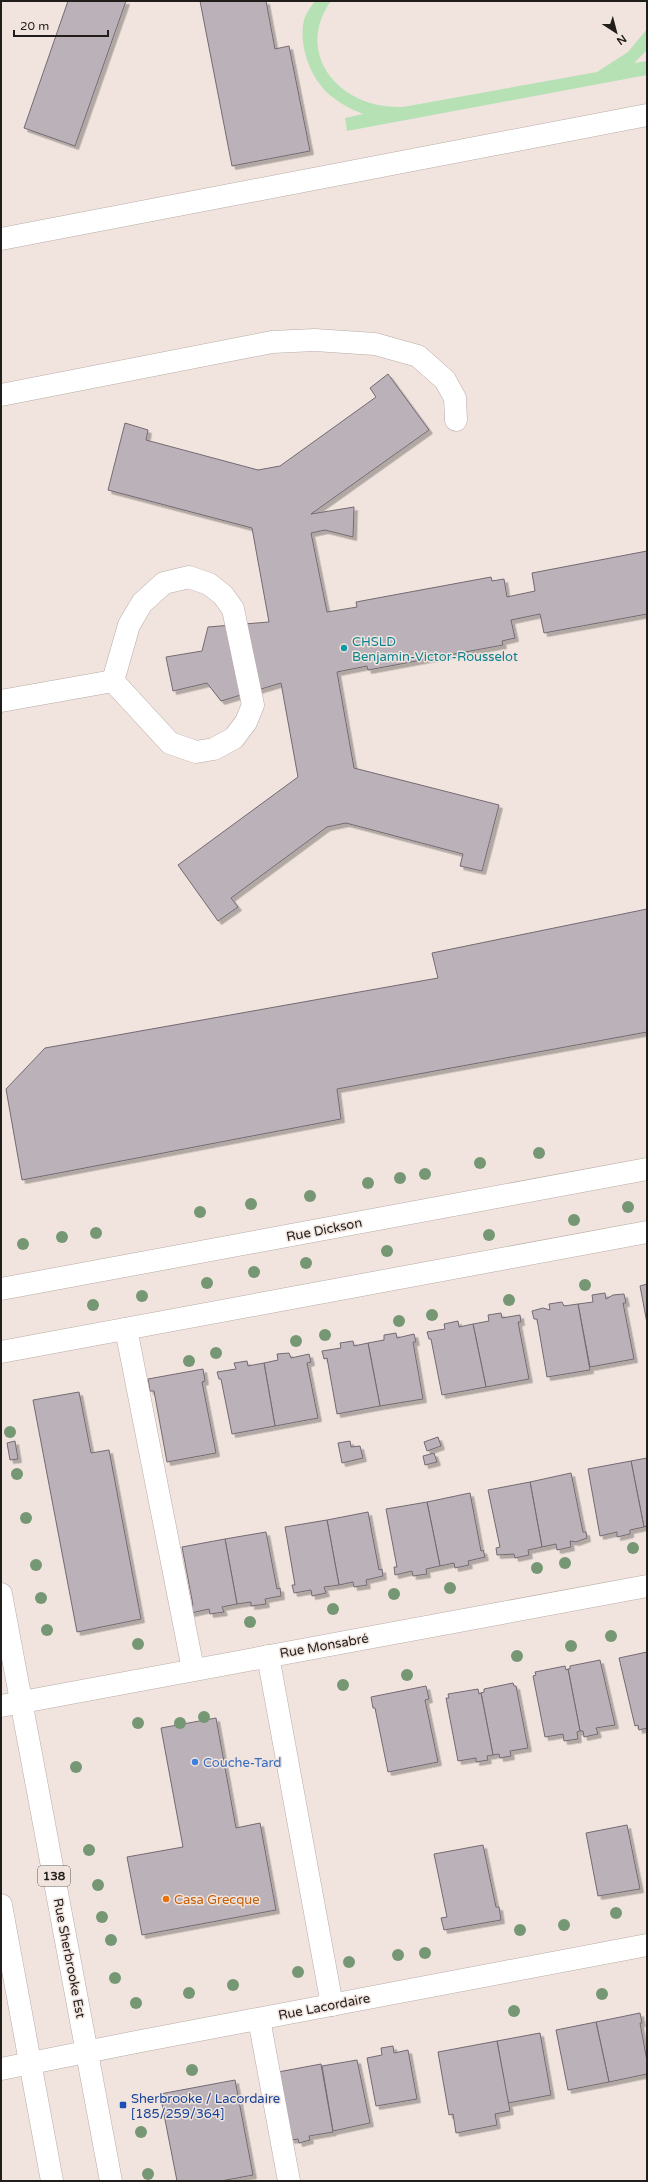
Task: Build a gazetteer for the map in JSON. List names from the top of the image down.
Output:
{
  "streets": {
    "main road": [
      "Rue Dickson",
      "Rue Monsabré",
      "138",
      "Rue Sherbrooke Est",
      "Rue Lacordaire"
    ]
  },
  "crossings": [
    ["Rue Monsabré", "Rue Sherbrooke Est"],
    ["Rue Sherbrooke Est", "Rue Lacordaire"]
  ],
  "places": {
    "other": ["CHSLD Benjamin-Victor-Rousselot", "Couche-Tard", "Casa Grecque"],
    "transit": ["Sherbrooke / Lacordaire [185/259/364]"]
  },
  "scale_bar": "20 m",
  "north": "bottom right"
}
